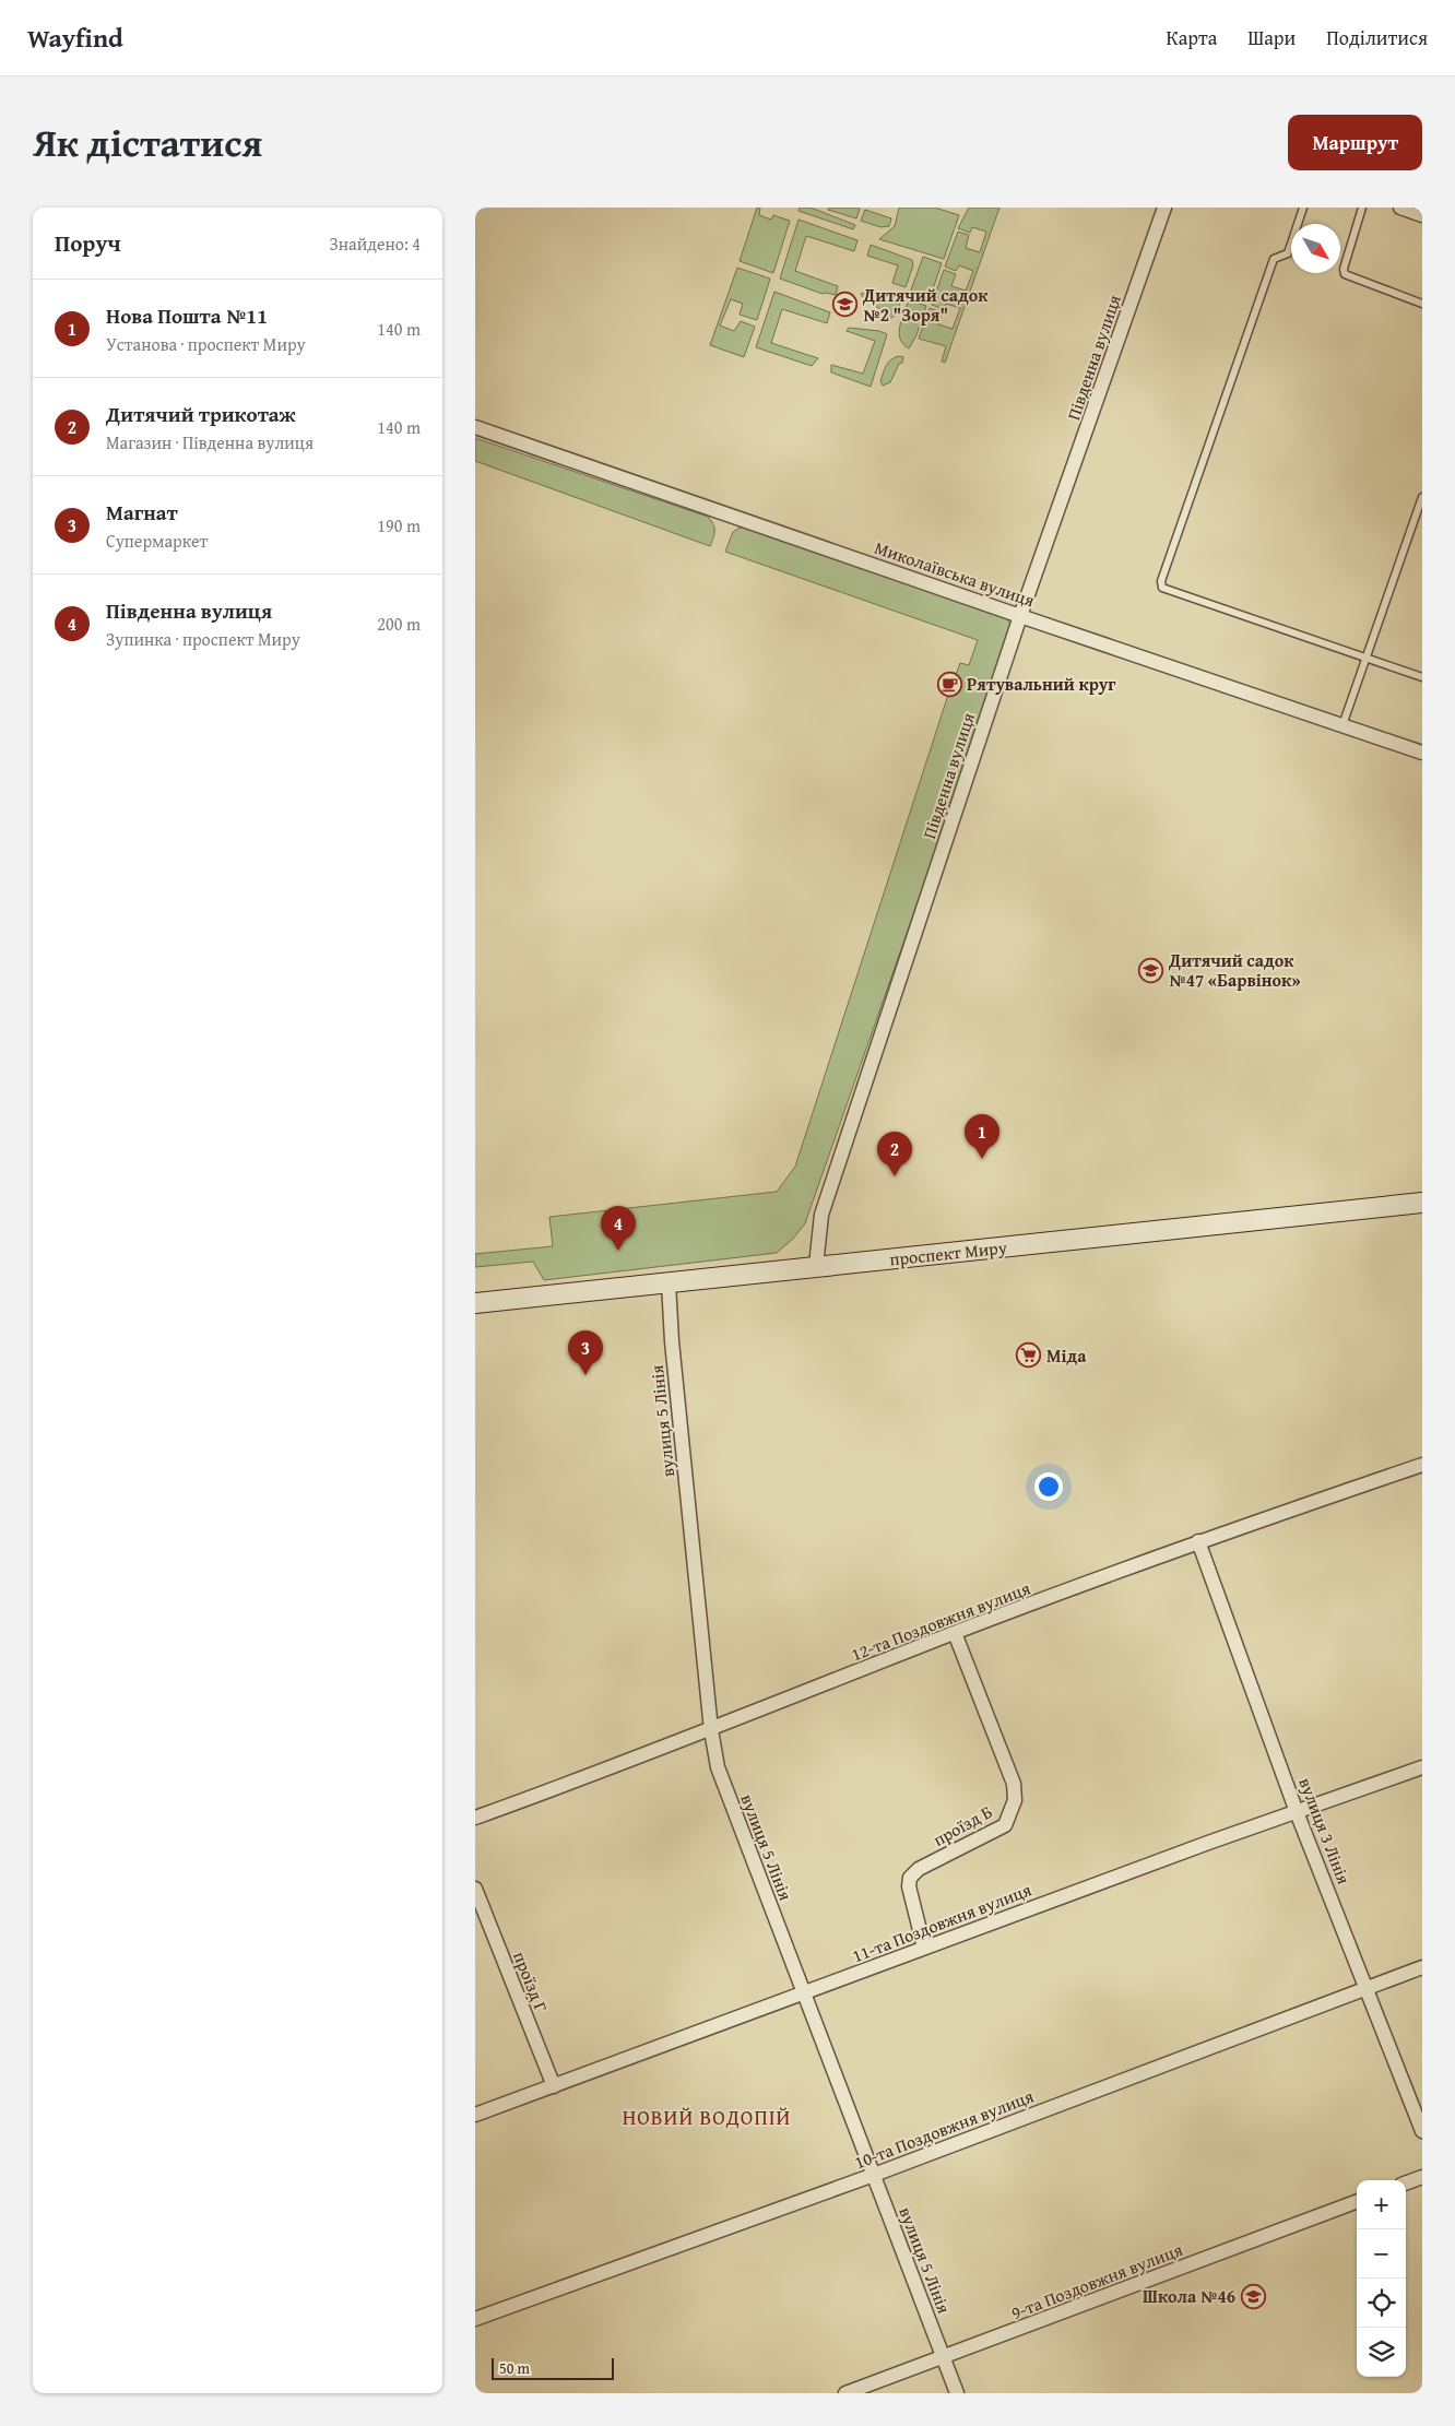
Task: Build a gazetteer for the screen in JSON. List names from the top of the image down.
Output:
{
  "streets": {
    "main road": ["проспект Миру"],
    "street": [
      "Південна вулиця",
      "Миколаївська вулиця",
      "вулиця 5 Лінія",
      "12-та Поздовжня вулиця",
      "проїзд Б",
      "вулиця 3 Лінія",
      "11-та Поздовжня вулиця",
      "проїзд Г",
      "10-та Поздовжня вулиця",
      "9-та Поздовжня вулиця"
    ]
  },
  "crossings": [
    ["Південна вулиця", "Миколаївська вулиця"],
    ["Південна вулиця", "проспект Миру"],
    ["проспект Миру", "вулиця 5 Лінія"],
    ["вулиця 5 Лінія", "12-та Поздовжня вулиця"],
    ["вулиця 5 Лінія", "11-та Поздовжня вулиця"],
    ["вулиця 5 Лінія", "10-та Поздовжня вулиця"],
    ["вулиця 5 Лінія", "9-та Поздовжня вулиця"],
    ["12-та Поздовжня вулиця", "проїзд Б"],
    ["12-та Поздовжня вулиця", "вулиця 3 Лінія"],
    ["проїзд Б", "11-та Поздовжня вулиця"],
    ["вулиця 3 Лінія", "11-та Поздовжня вулиця"],
    ["вулиця 3 Лінія", "10-та Поздовжня вулиця"],
    ["11-та Поздовжня вулиця", "проїзд Г"]
  ],
  "districts": ["НОВИЙ ВОДОПІЙ"],
  "places": {
    "school or university": ["Дитячий садок №2 \"Зоря\"", "Дитячий садок №47 «Барвінок»", "Школа №46"],
    "cafe": ["Рятувальний круг"],
    "supermarket": ["Міда"]
  },
  "scale_bar": "50 m",
  "north": "bottom right",
  "page": {
    "header": "Wayfind",
    "nav": ["Карта", "Шари", "Поділитися"],
    "title": "Як дістатися",
    "buttons": "Маршрут",
    "heading": ["Поруч", "Знайдено: 4"],
    "list": [
      {
        "mark": "1",
        "name": "Нова Пошта №11",
        "note": "Установа · проспект Миру",
        "value": "140 m"
      },
      {
        "mark": "2",
        "name": "Дитячий трикотаж",
        "note": "Магазин · Південна вулиця",
        "value": "140 m"
      },
      {
        "mark": "3",
        "name": "Магнат",
        "note": "Супермаркет",
        "value": "190 m"
      },
      {
        "mark": "4",
        "name": "Південна вулиця",
        "note": "Зупинка · проспект Миру",
        "value": "200 m"
      }
    ],
    "pins": [
      "1",
      "2",
      "4",
      "3"
    ],
    "map_buttons": ["+", "−"],
    "scale": "50 m"
  }
}
